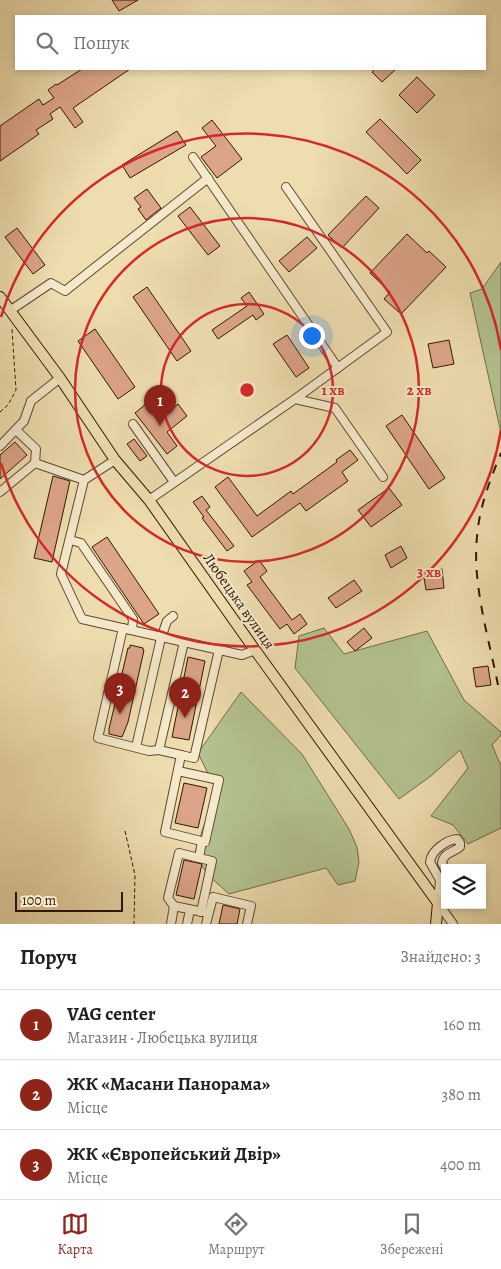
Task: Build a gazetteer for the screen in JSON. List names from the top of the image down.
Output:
{
  "streets": {
    "main road": ["Любецька вулиця"]
  },
  "scale_bar": "100 m",
  "page": {
    "search": "Пошук",
    "pins": ["1", "3", "2"],
    "scale": "100 m",
    "heading": ["Поруч", "Знайдено: 3"],
    "list": [
      {
        "mark": "1",
        "name": "VAG center",
        "note": "Магазин · Любецька вулиця",
        "value": "160 m"
      },
      {
        "mark": "2",
        "name": "ЖК «Масани Панорама»",
        "note": "Місце",
        "value": "380 m"
      },
      {
        "mark": "3",
        "name": "ЖК «Європейський Двір»",
        "note": "Місце",
        "value": "400 m"
      }
    ],
    "nav": ["Карта", "Маршрут", "Збережені"]
  },
  "rings": ["1 хв", "2 хв", "3 хв"]
}
